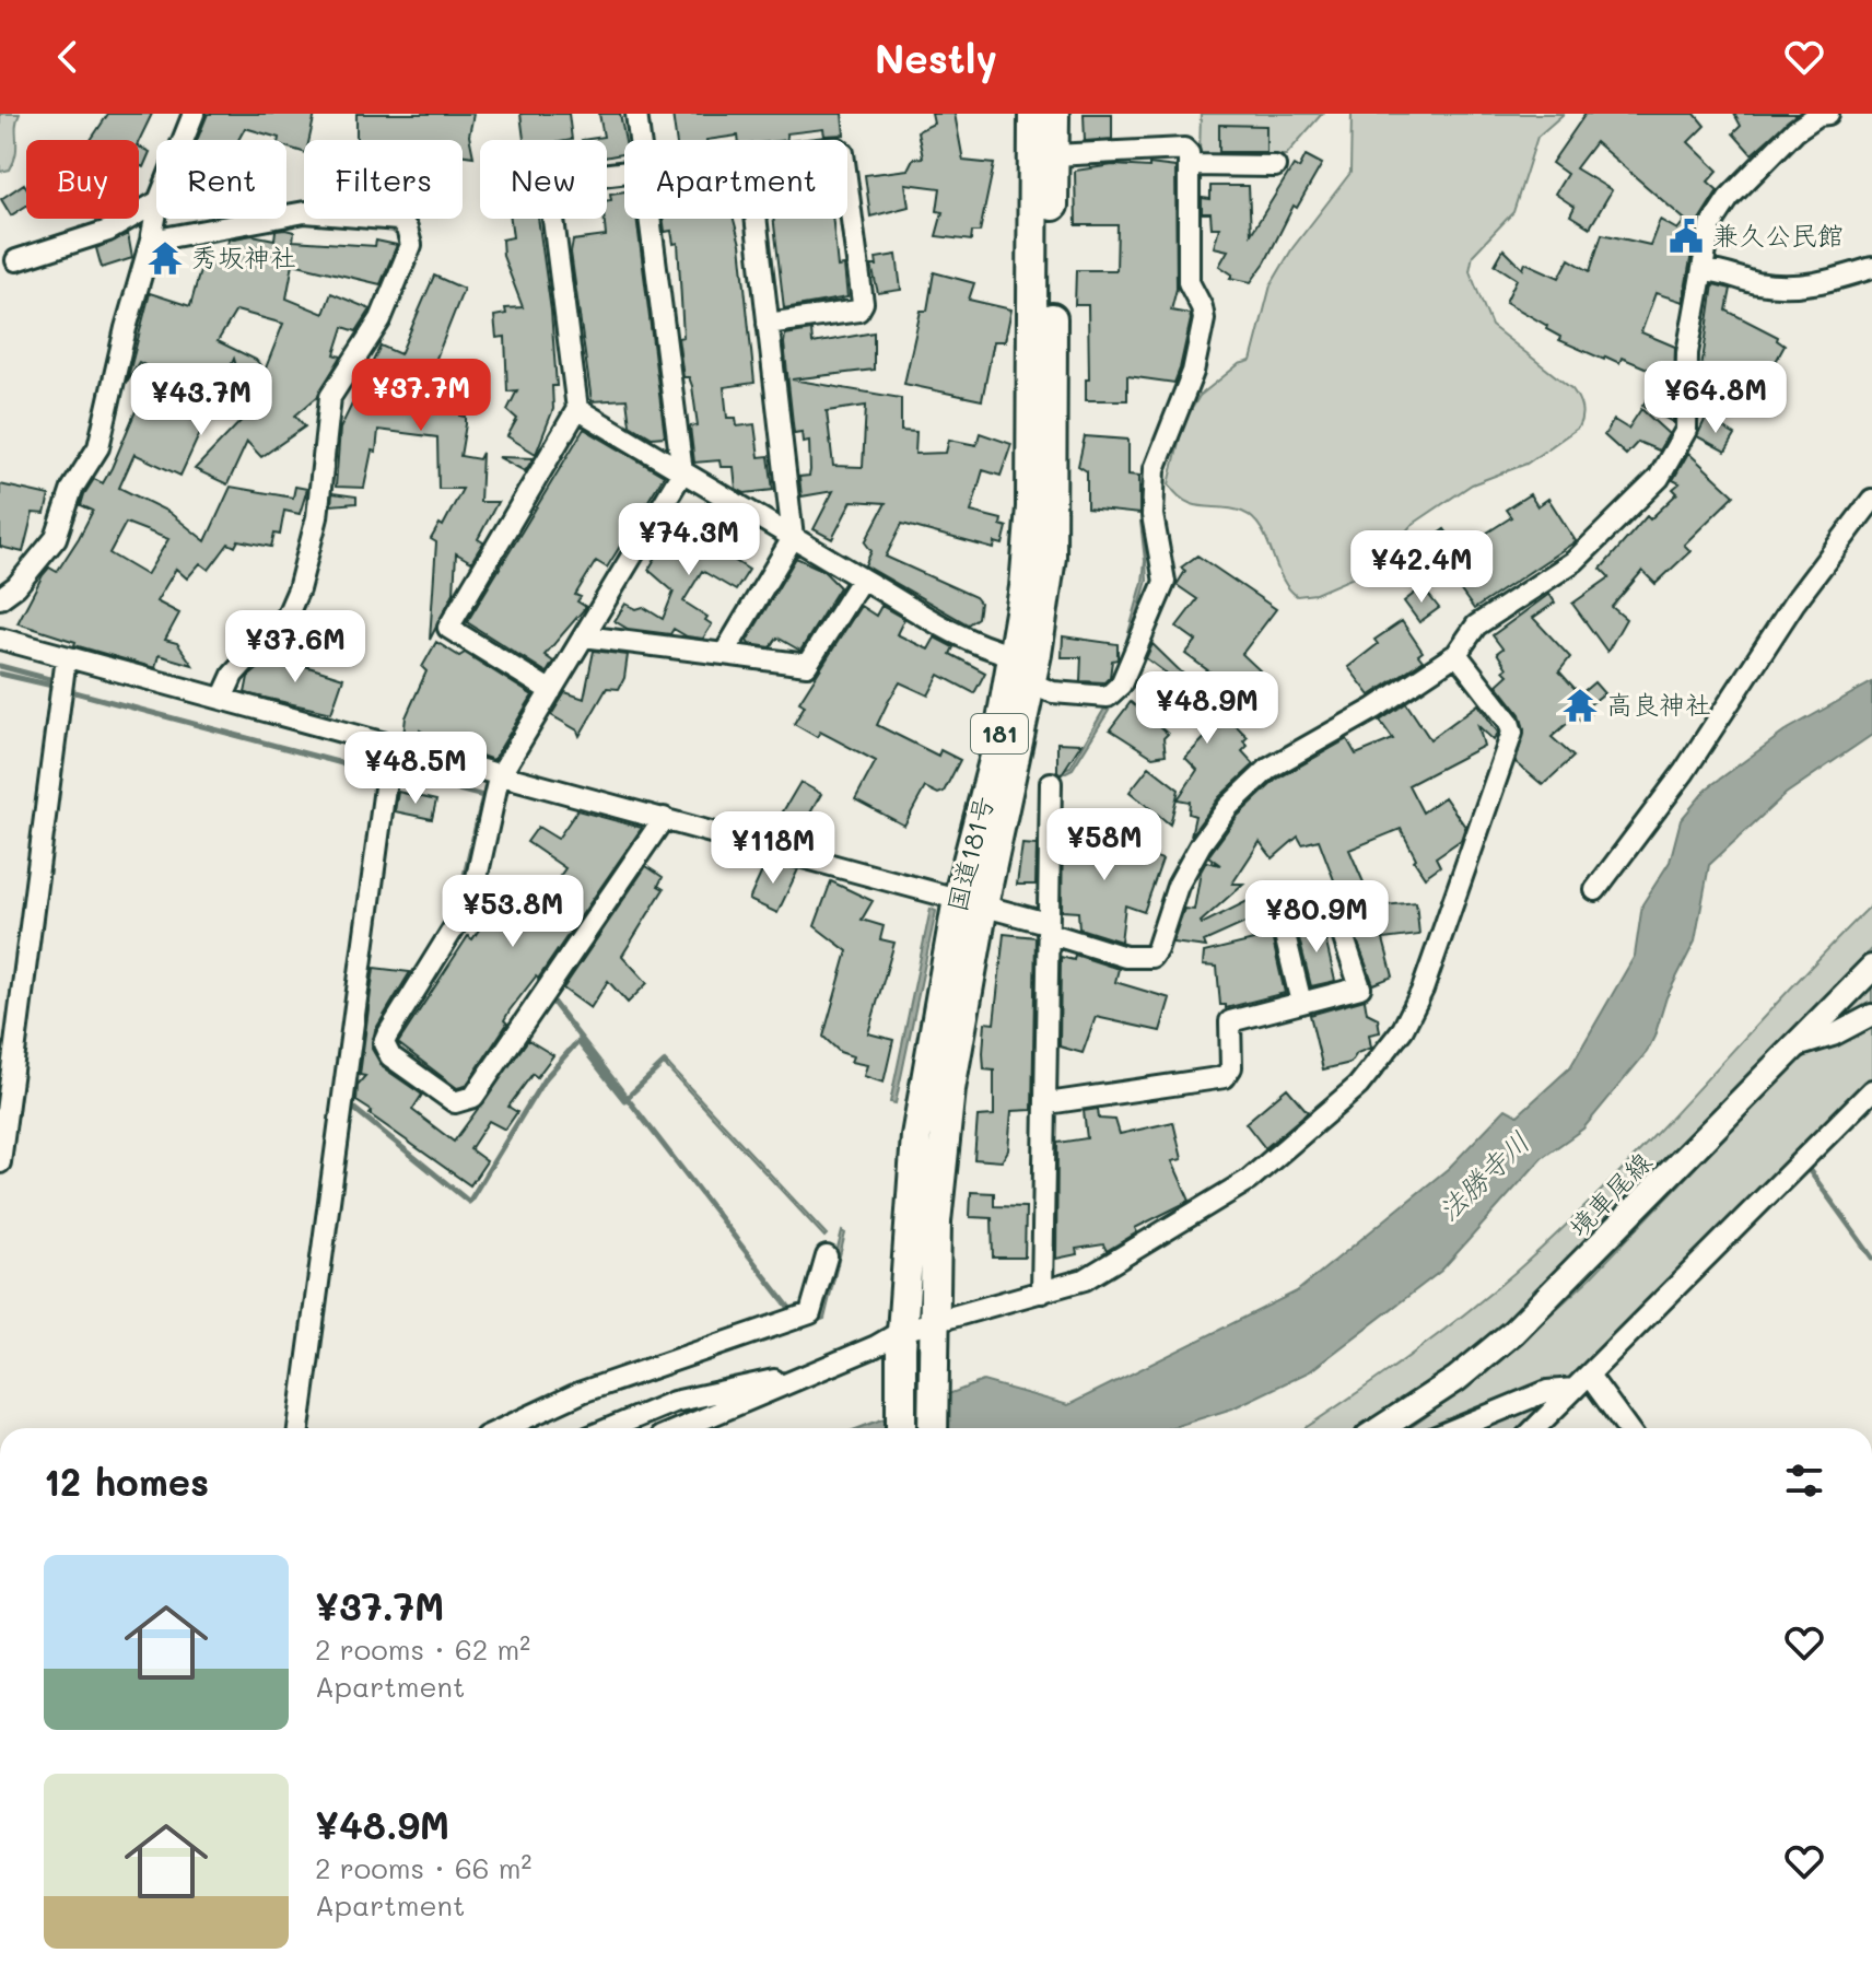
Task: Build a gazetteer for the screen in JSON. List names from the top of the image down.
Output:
{
  "streets": {
    "highway": ["181", "国道181号"],
    "main road": ["境車尾線"]
  },
  "water": ["法勝寺川"],
  "places": {
    "public building": ["兼久公民館"],
    "temple": ["秀坂神社", "高良神社"]
  },
  "page": {
    "header": "Nestly",
    "chip": [
      "Buy",
      "Rent",
      "Filters",
      "New",
      "Apartment"
    ],
    "price": [
      "¥37.7M",
      "¥64.8M",
      "¥43.7M",
      "¥74.3M",
      "¥42.4M",
      "¥37.6M",
      "¥48.9M",
      "¥48.5M",
      "¥58M",
      "¥118M",
      "¥53.8M",
      "¥80.9M"
    ],
    "heading": "12 homes",
    "list": [
      {
        "name": "¥37.7M",
        "note": "2 rooms · 62 m² · Apartment"
      },
      {
        "name": "¥48.9M",
        "note": "2 rooms · 66 m² · Apartment"
      }
    ]
  }
}
